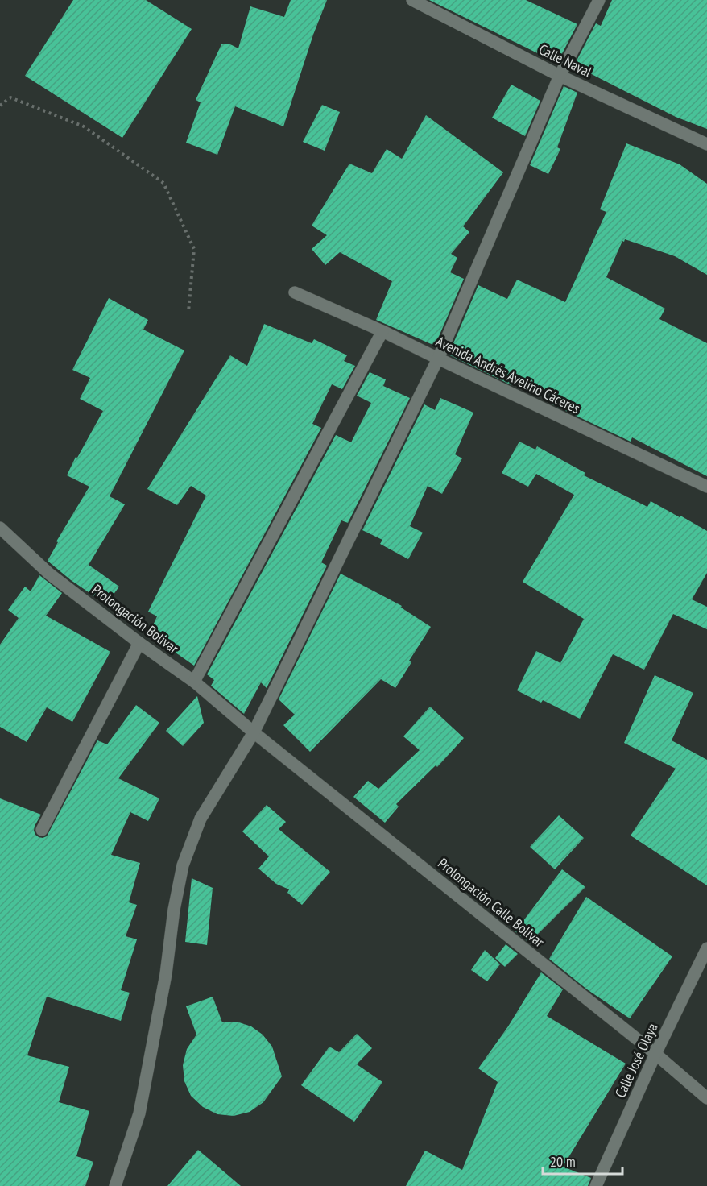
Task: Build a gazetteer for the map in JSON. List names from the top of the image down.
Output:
{
  "streets": {
    "street": [
      "Calle Naval",
      "Avenida Andrés Avelino Cáceres",
      "Prolongación Bolivar",
      "Prolongación Calle Bolivar",
      "Calle José Olaya"
    ]
  },
  "crossings": [
    ["Prolongación Bolivar", "Prolongación Calle Bolivar"],
    ["Prolongación Calle Bolivar", "Calle José Olaya"]
  ],
  "scale_bar": "20 m"
}
